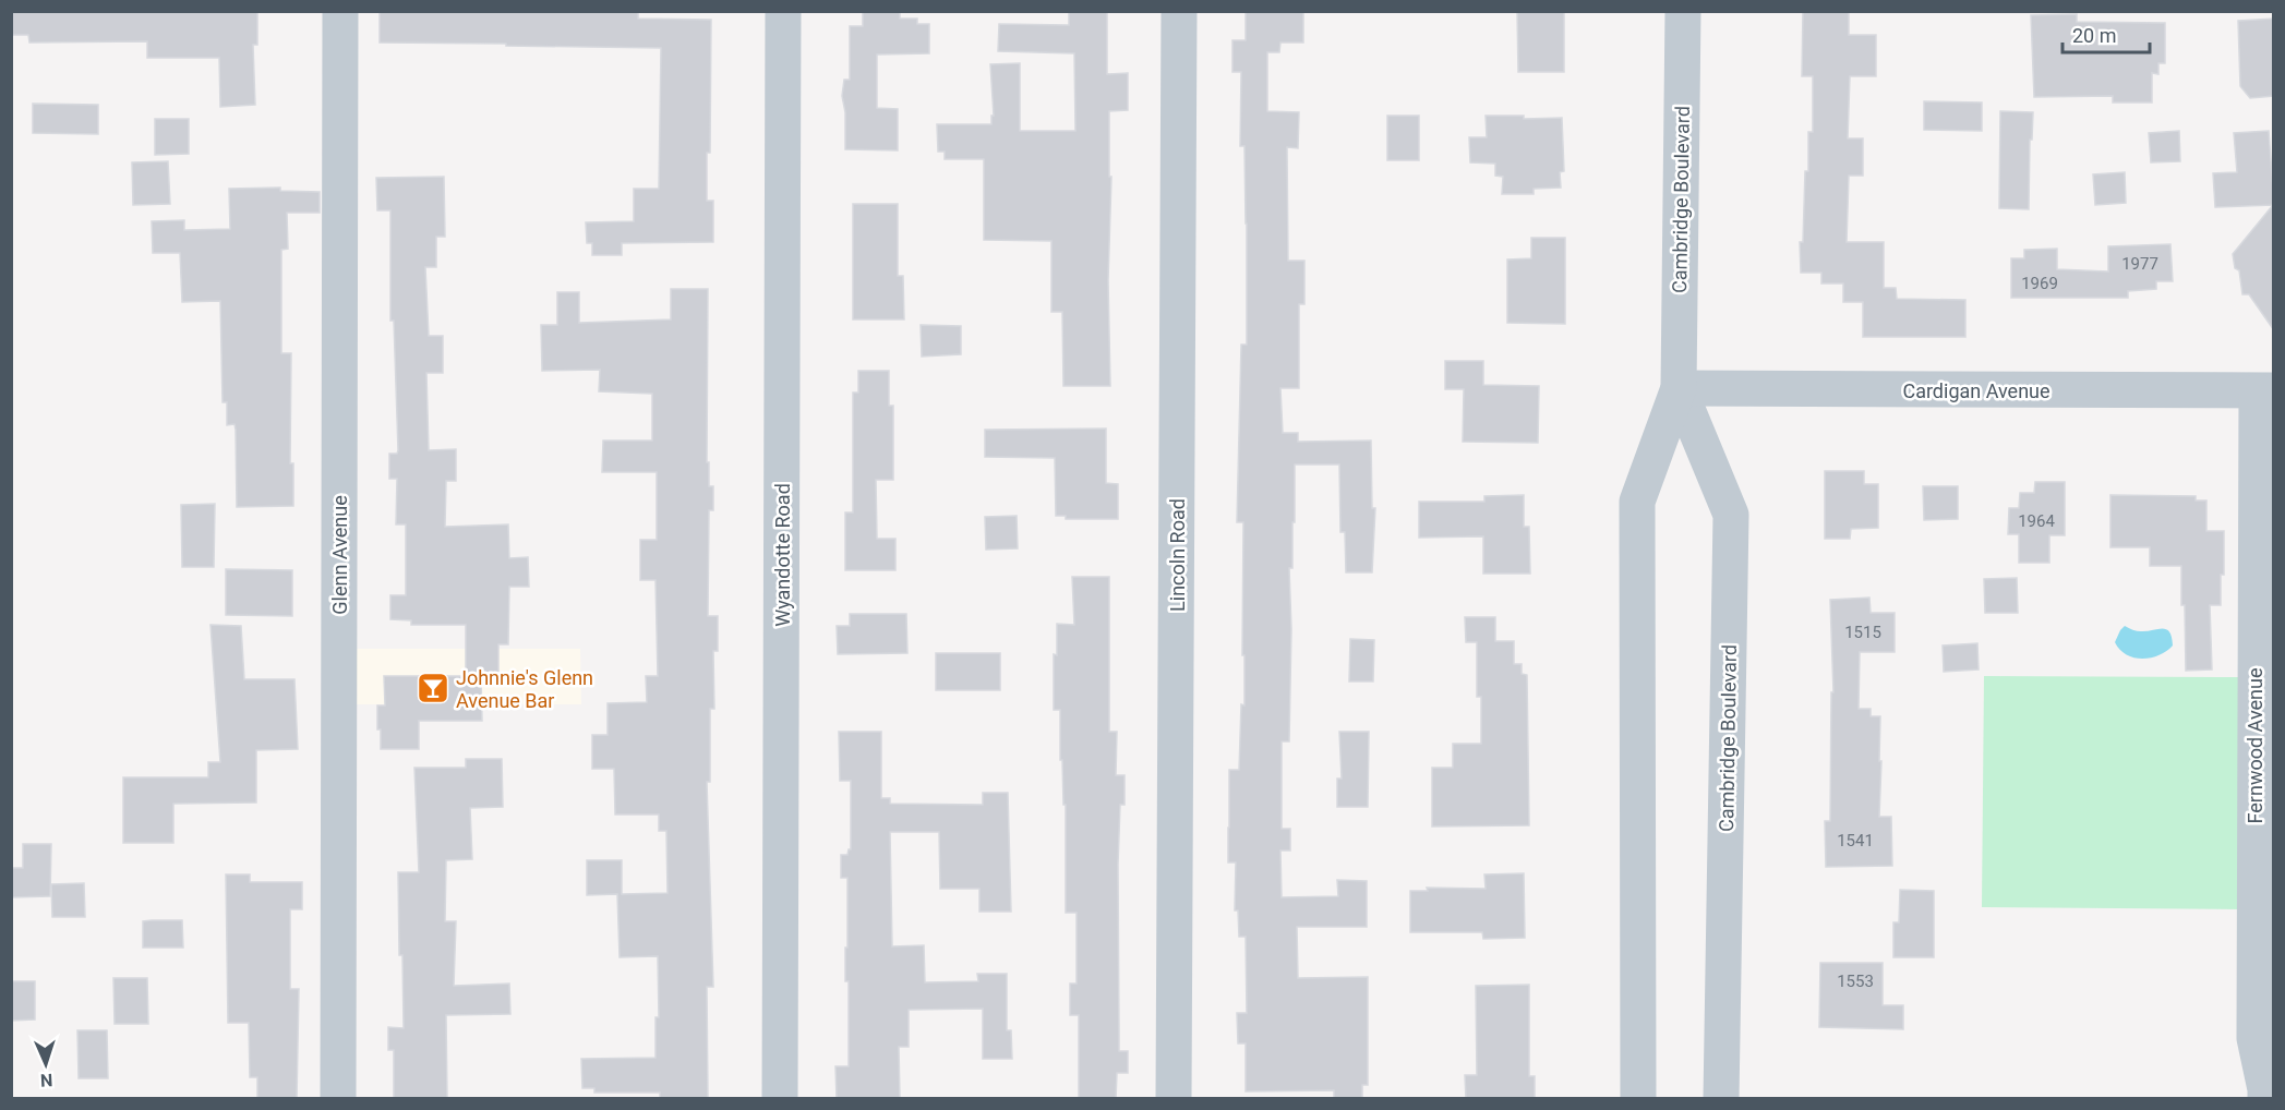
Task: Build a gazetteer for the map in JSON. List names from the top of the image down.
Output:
{
  "streets": {
    "street": [
      "Cambridge Boulevard",
      "Cardigan Avenue",
      "Glenn Avenue",
      "Wyandotte Road",
      "Lincoln Road",
      "Fernwood Avenue"
    ]
  },
  "crossings": [
    ["Cambridge Boulevard", "Cardigan Avenue"],
    ["Cardigan Avenue", "Fernwood Avenue"]
  ],
  "places": {
    "bar": ["Johnnie's Glenn Avenue Bar"]
  },
  "house_numbers": [
    "1977",
    "1969",
    "1964",
    "1515",
    "1541",
    "1553"
  ],
  "scale_bar": "20 m",
  "north": "bottom"
}
